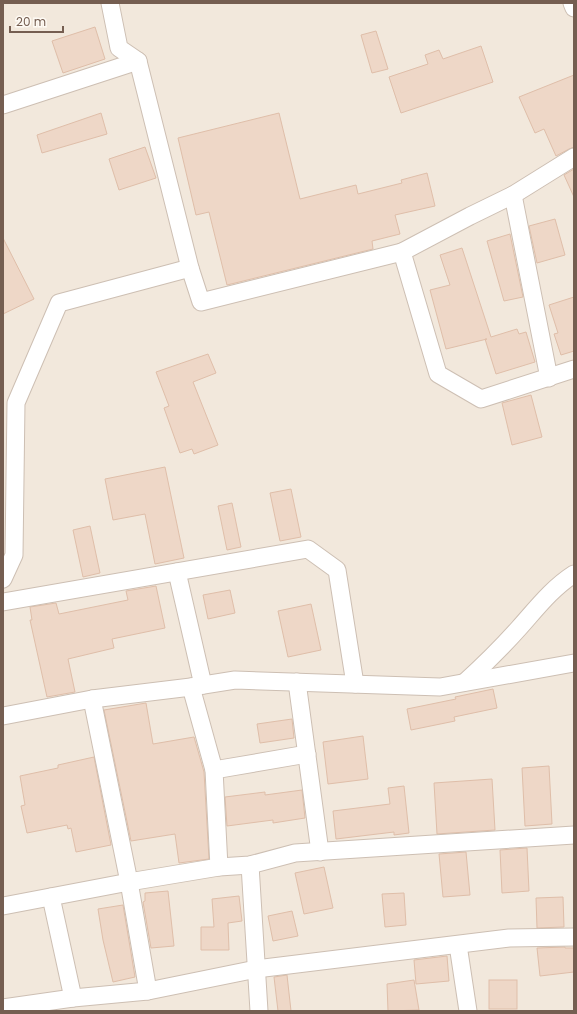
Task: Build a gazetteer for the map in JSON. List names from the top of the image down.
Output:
{
  "scale_bar": "20 m"
}
